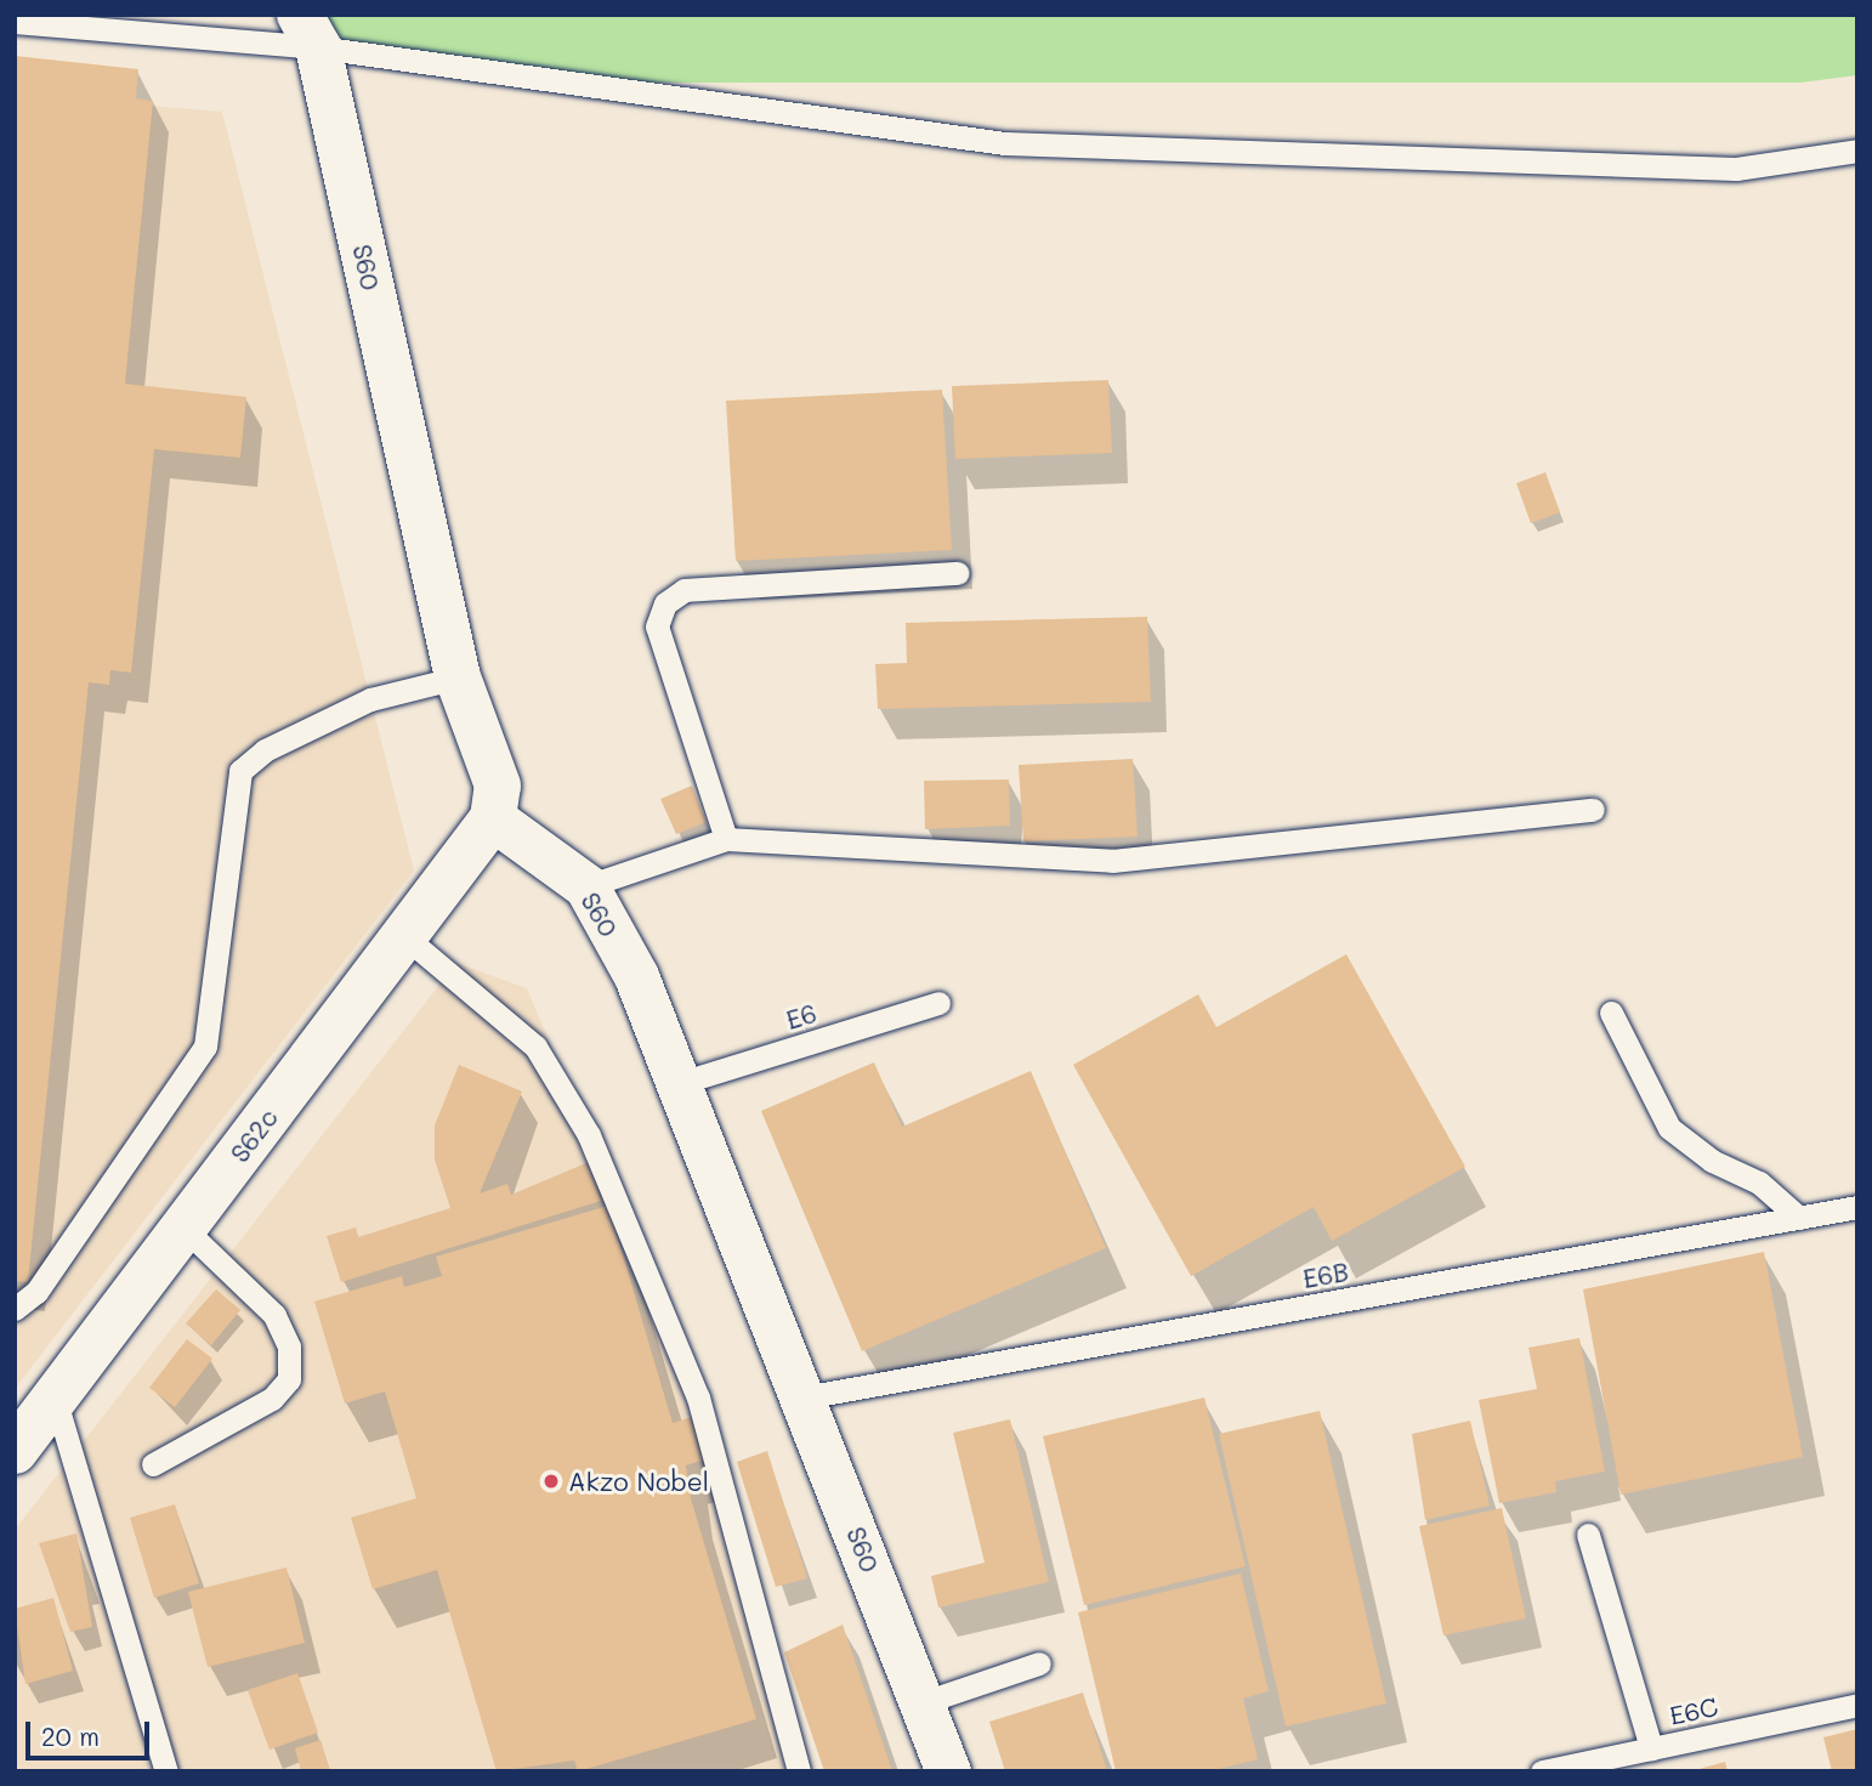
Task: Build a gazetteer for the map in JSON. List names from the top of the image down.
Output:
{
  "streets": {
    "main road": ["S60", "S62c"],
    "lane": ["E6", "E6B", "E6C"]
  },
  "crossings": [
    ["S60", "E6"],
    ["S60", "S62c"],
    ["S60", "E6B"]
  ],
  "places": ["Akzo Nobel"],
  "scale_bar": "20 m"
}
